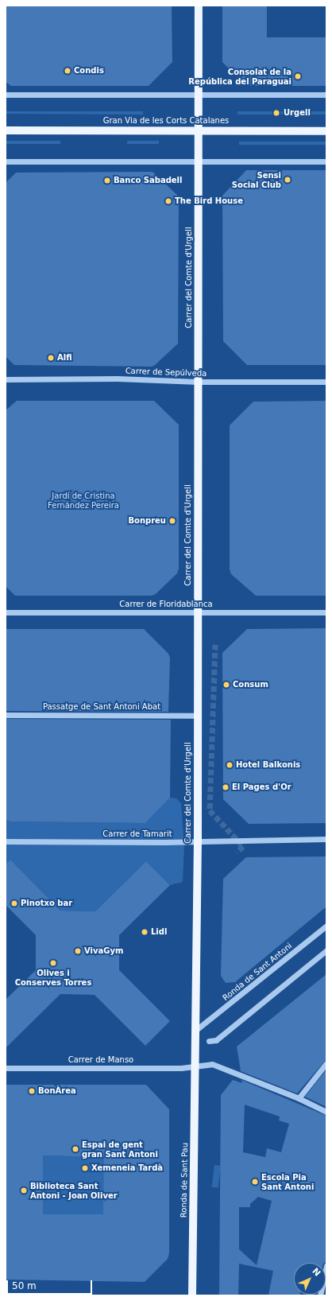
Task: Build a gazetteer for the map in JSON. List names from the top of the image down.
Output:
{
  "streets": {
    "main road": ["Gran Via de les Corts Catalanes", "Carrer del Comte d'Urgell", "Ronda de Sant Pau"],
    "street": [
      "Carrer de Sepúlveda",
      "Carrer de Floridablanca",
      "Passatge de Sant Antoni Abat",
      "Carrer de Tamarit",
      "Ronda de Sant Antoni",
      "Carrer de Manso"
    ]
  },
  "crossings": [
    ["Gran Via de les Corts Catalanes", "Carrer del Comte d'Urgell"],
    ["Carrer del Comte d'Urgell", "Carrer de Sepúlveda"],
    ["Carrer del Comte d'Urgell", "Carrer de Floridablanca"],
    ["Carrer del Comte d'Urgell", "Passatge de Sant Antoni Abat"],
    ["Carrer del Comte d'Urgell", "Carrer de Tamarit"],
    ["Carrer del Comte d'Urgell", "Ronda de Sant Antoni"],
    ["Carrer del Comte d'Urgell", "Carrer de Manso"],
    ["Carrer del Comte d'Urgell", "Ronda de Sant Pau"],
    ["Carrer de Manso", "Ronda de Sant Pau"]
  ],
  "parks": ["Jardí de Cristina Fernández Pereira"],
  "places": [
    "Condis",
    "Consolat de la República del Paraguai",
    "Urgell",
    "Sensi Social Club",
    "Banco Sabadell",
    "The Bird House",
    "Alfi",
    "Bonpreu",
    "Consum",
    "Hotel Balkonis",
    "El Pages d'Or",
    "Pinotxo bar",
    "Lidl",
    "VivaGym",
    "Olives i Conserves Torres",
    "BonÀrea",
    "Espai de gent gran Sant Antoni",
    "Xemeneia Tardà",
    "Escola Pia Sant Antoni",
    "Biblioteca Sant Antoni - Joan Oliver"
  ],
  "scale_bar": "50 m",
  "north": "top right"
}
